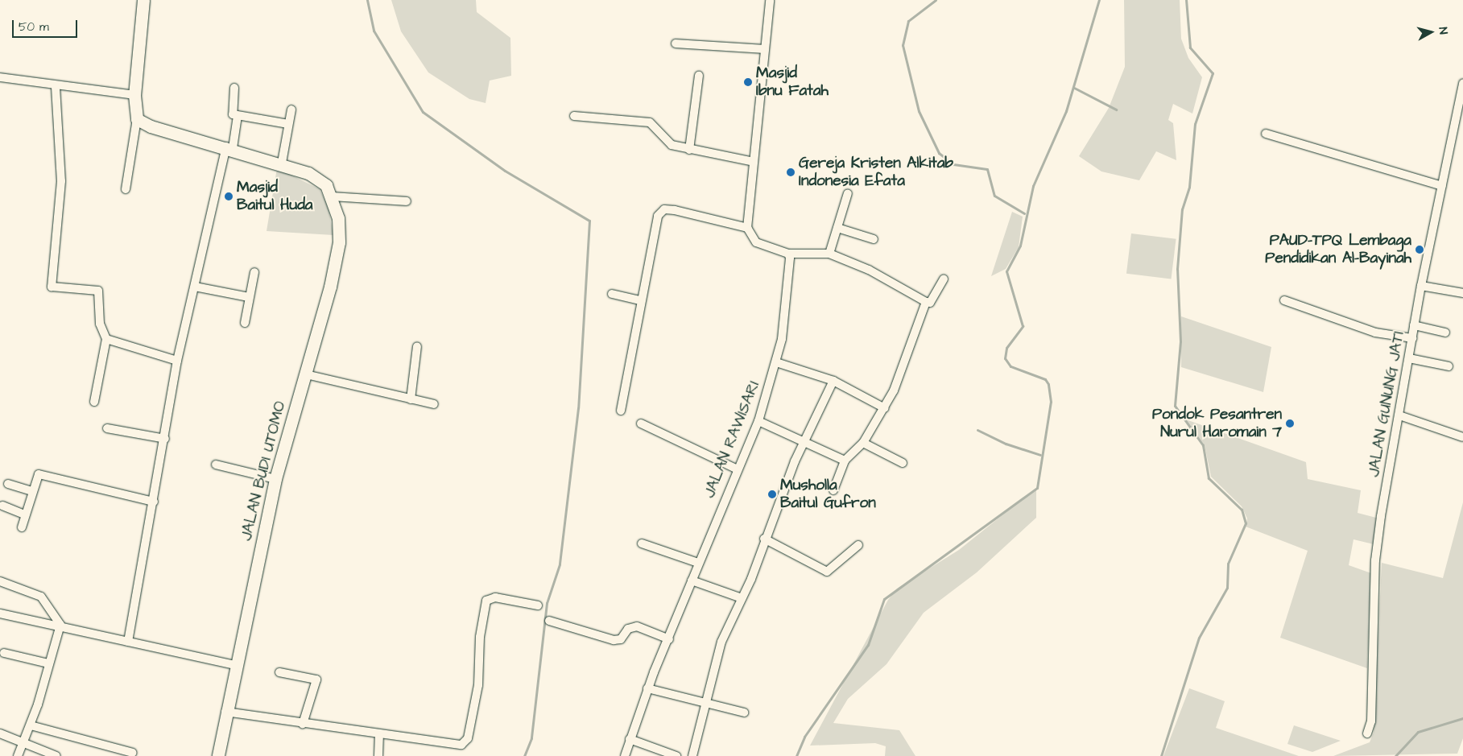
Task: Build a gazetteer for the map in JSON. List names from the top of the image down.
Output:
{
  "streets": {
    "street": ["JALAN GUNUNG JATI", "JALAN RAWISARI", "JALAN BUDI UTOMO"]
  },
  "places": [
    "Masjid Ibnu Fatah",
    "Gereja Kristen Alkitab Indonesia Efata",
    "Masjid Baitul Huda",
    "PAUD-TPQ Lembaga Pendidikan Al-Bayinah",
    "Pondok Pesantren Nurul Haromain 7",
    "Musholla Baitul Gufron"
  ],
  "scale_bar": "50 m",
  "north": "right"
}
